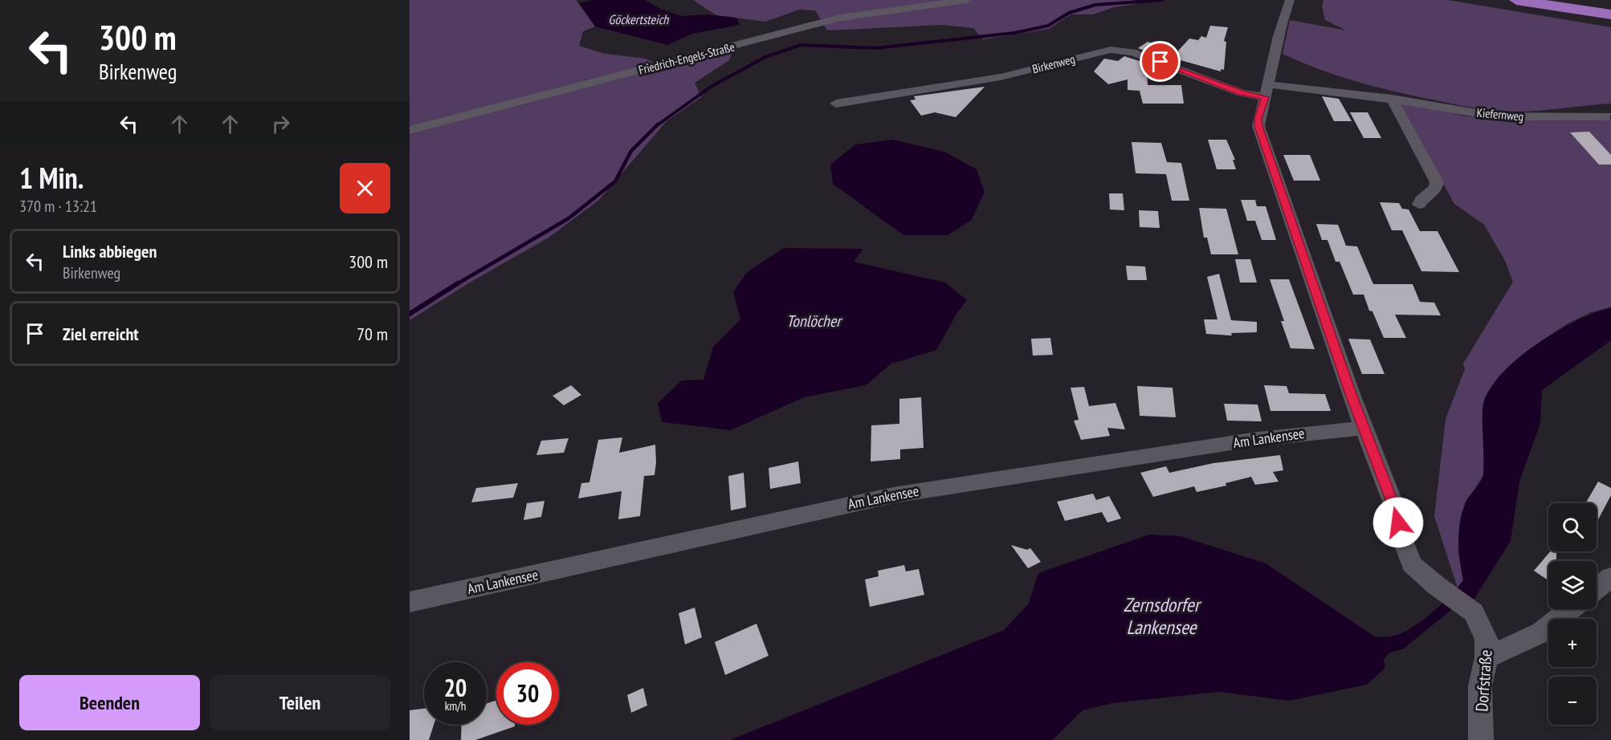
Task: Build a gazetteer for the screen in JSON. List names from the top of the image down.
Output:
{
  "streets": {
    "street": [
      "Friedrich-Engels-Straße",
      "Birkenweg",
      "Kiefernweg",
      "Am Lankensee",
      "Dorfstraße"
    ]
  },
  "crossings": [
    ["Birkenweg", "Dorfstraße"],
    ["Kiefernweg", "Dorfstraße"],
    ["Am Lankensee", "Dorfstraße"]
  ],
  "water": ["Göckertsteich", "Tonlöcher", "Zernsdorfer Lankensee"],
  "page": {
    "turn": ["300 m", "Birkenweg"],
    "heading": ["1 Min.", "370 m · 13:21"],
    "list": [
      {
        "name": "Links abbiegen",
        "note": "Birkenweg",
        "value": "300 m"
      },
      {
        "name": "Ziel erreicht",
        "value": "70 m"
      }
    ],
    "map_buttons": ["+", "−"],
    "speed": "20 km/h",
    "limit": "30",
    "buttons": ["Beenden", "Teilen"]
  }
}
